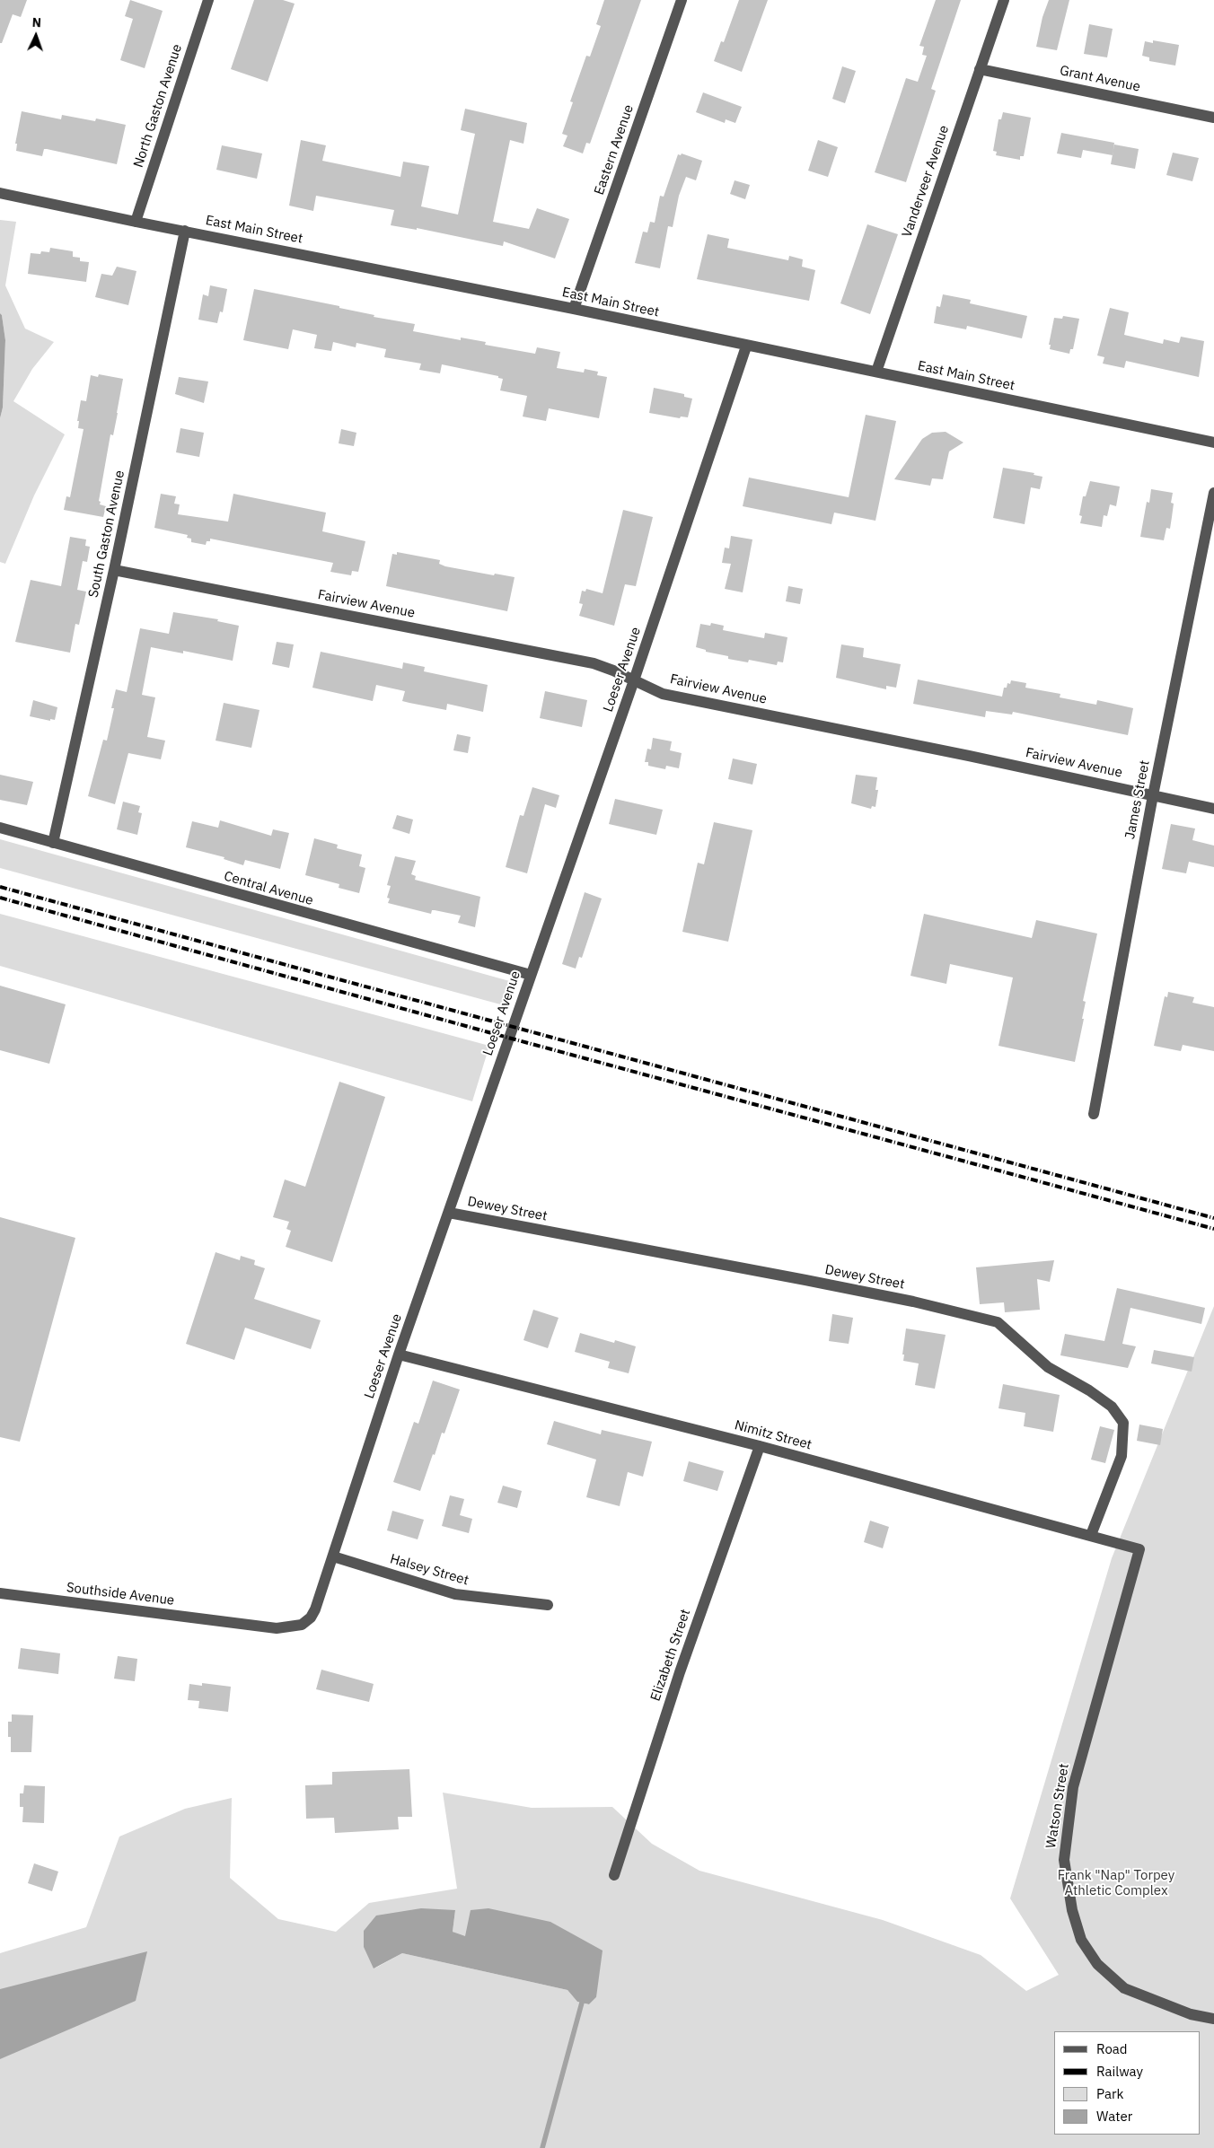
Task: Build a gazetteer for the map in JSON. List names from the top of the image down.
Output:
{
  "streets": {
    "street": [
      "Grant Avenue",
      "North Gaston Avenue",
      "Eastern Avenue",
      "Vanderveer Avenue",
      "East Main Street",
      "South Gaston Avenue",
      "Fairview Avenue",
      "Loeser Avenue",
      "James Street",
      "Central Avenue",
      "Dewey Street",
      "Nimitz Street",
      "Halsey Street",
      "Southside Avenue",
      "Elizabeth Street",
      "Watson Street"
    ]
  },
  "crossings": [
    ["Grant Avenue", "Vanderveer Avenue"],
    ["North Gaston Avenue", "East Main Street"],
    ["Eastern Avenue", "East Main Street"],
    ["Vanderveer Avenue", "East Main Street"],
    ["East Main Street", "South Gaston Avenue"],
    ["East Main Street", "Loeser Avenue"],
    ["South Gaston Avenue", "Fairview Avenue"],
    ["South Gaston Avenue", "Central Avenue"],
    ["Fairview Avenue", "Loeser Avenue"],
    ["Fairview Avenue", "James Street"],
    ["Loeser Avenue", "Central Avenue"],
    ["Loeser Avenue", "Dewey Street"],
    ["Loeser Avenue", "Nimitz Street"],
    ["Loeser Avenue", "Halsey Street"],
    ["Loeser Avenue", "Southside Avenue"],
    ["Dewey Street", "Nimitz Street"],
    ["Nimitz Street", "Elizabeth Street"],
    ["Nimitz Street", "Watson Street"]
  ],
  "parks": ["Frank \"Nap\" Torpey Athletic Complex"],
  "legend": [
    "Road",
    "Railway",
    "Park",
    "Water"
  ],
  "north": "top"
}
